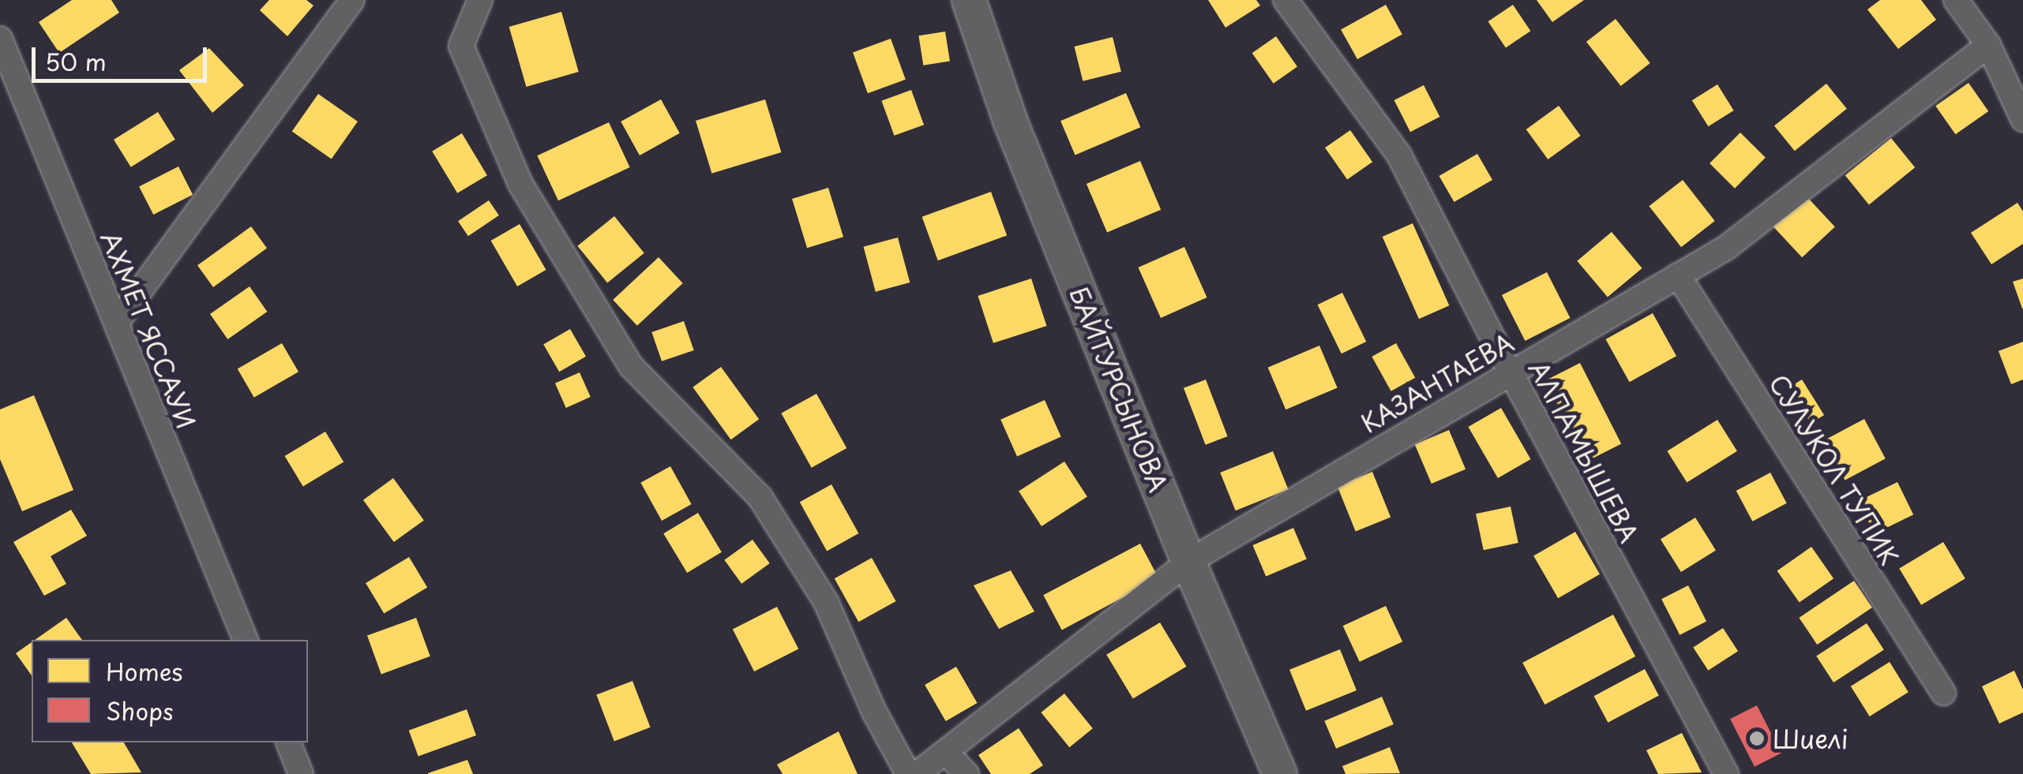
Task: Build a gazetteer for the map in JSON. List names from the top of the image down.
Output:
{
  "streets": {
    "main road": ["БАЙТУРСЫНОВА"],
    "street": [
      "АХМЕТ ЯССАУИ",
      "КАЗАНТАЕВА",
      "АЛПАМЫШЕВА",
      "СУЛУКОЛ ТУПИК"
    ]
  },
  "crossings": [
    ["КАЗАНТАЕВА", "БАЙТУРСЫНОВА"],
    ["КАЗАНТАЕВА", "АЛПАМЫШЕВА"],
    ["КАЗАНТАЕВА", "СУЛУКОЛ ТУПИК"]
  ],
  "places": ["Шиелі"],
  "legend": ["Homes", "Shops"],
  "scale_bar": "50 m"
}
